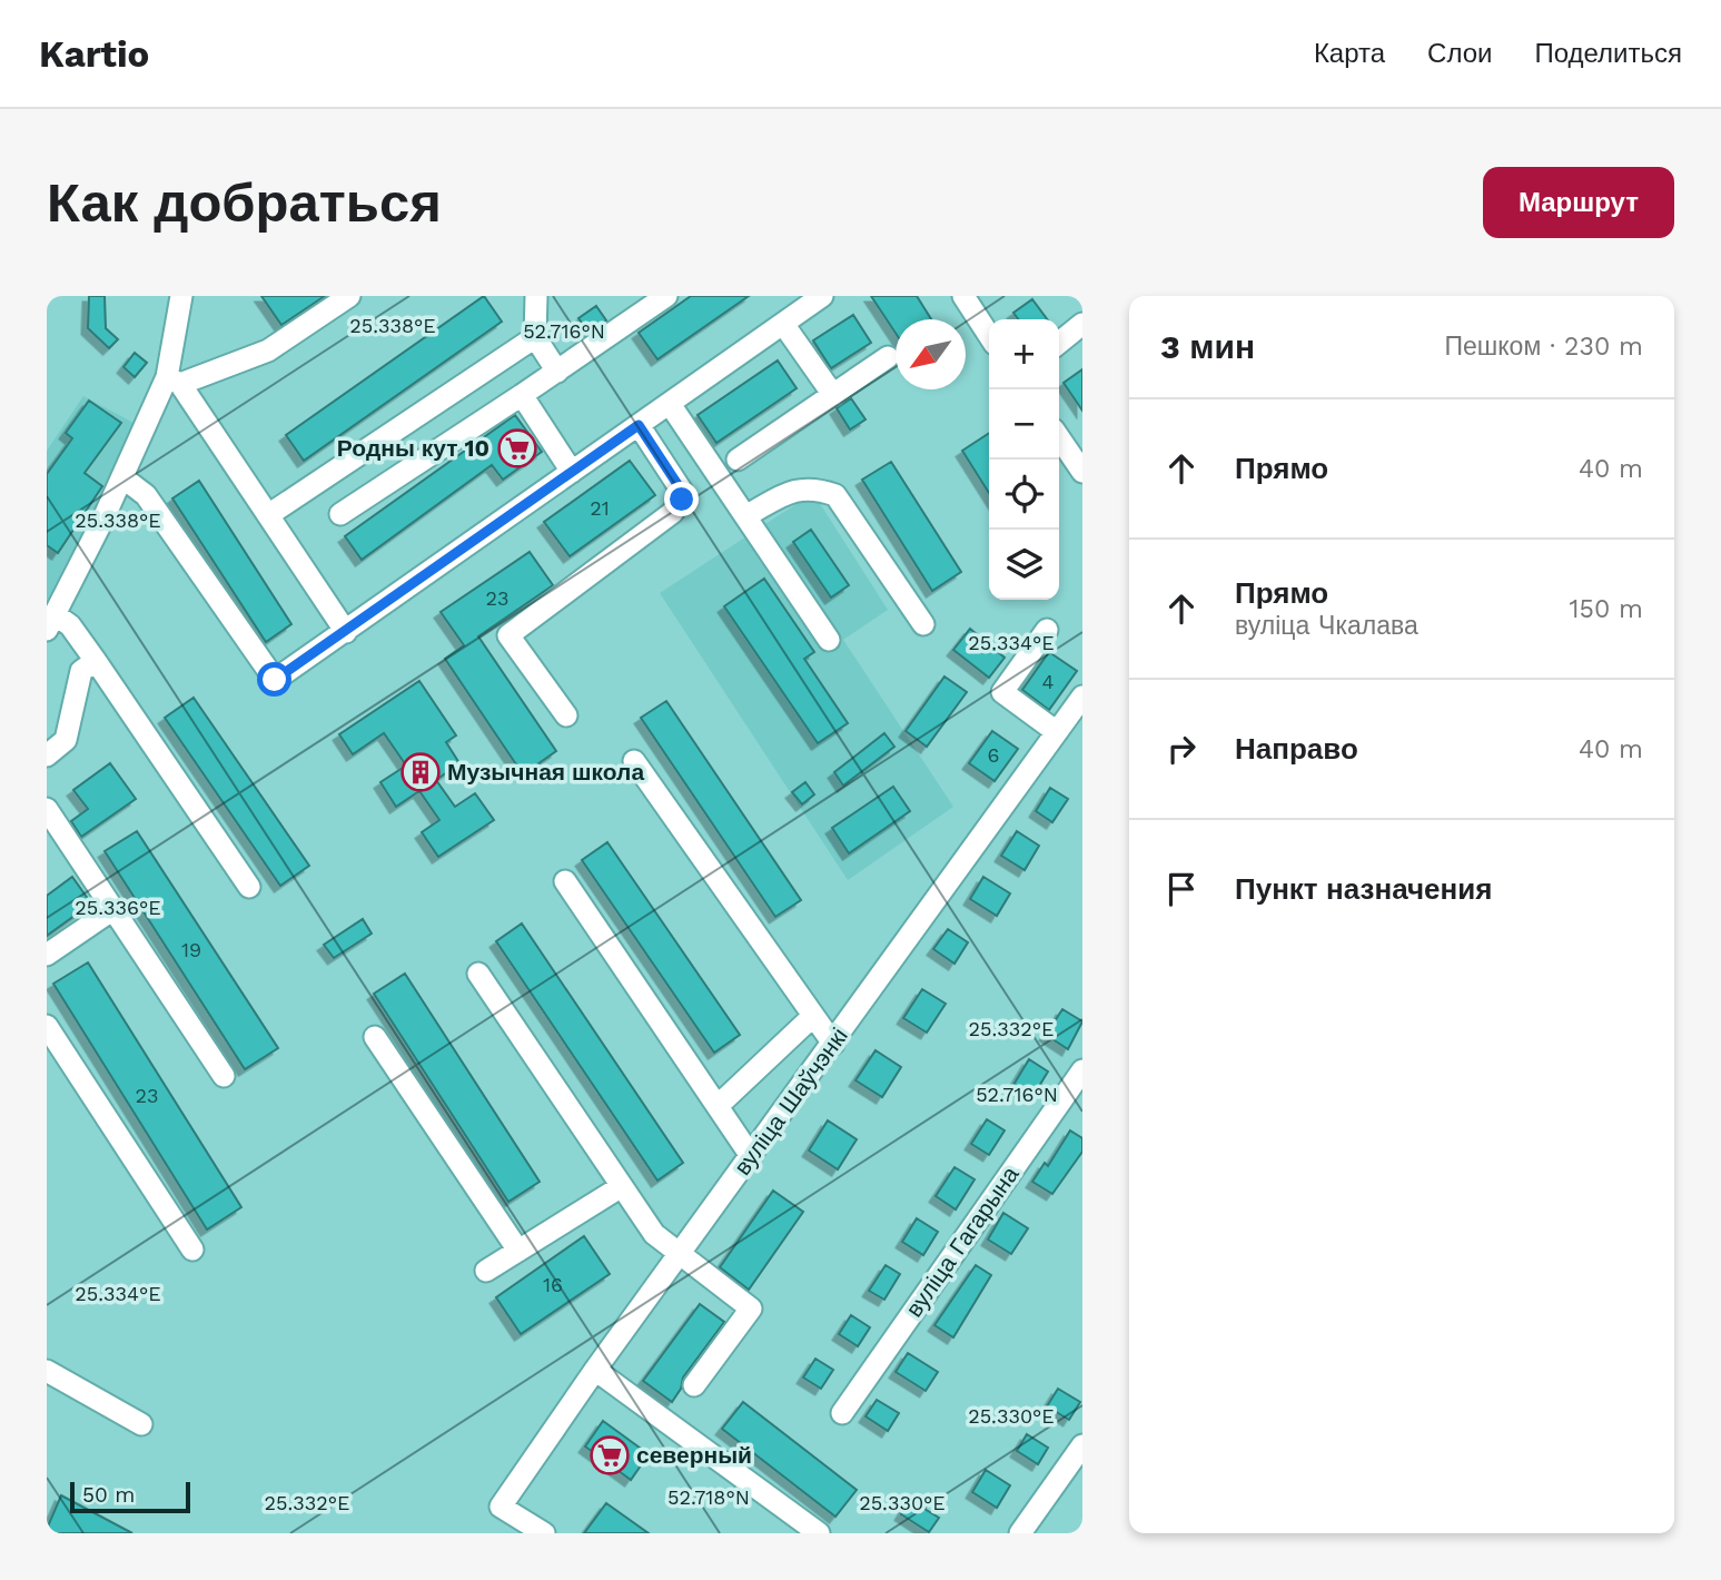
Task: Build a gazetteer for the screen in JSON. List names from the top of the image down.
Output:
{
  "streets": {
    "street": ["вуліца Шаўчэнкі", "вуліца Гагарына"]
  },
  "places": {
    "supermarket": ["Родны кут 10", "северный"],
    "building": ["Музычная школа"]
  },
  "house_numbers": [
    "21",
    "23",
    "4",
    "6",
    "19",
    "23",
    "16"
  ],
  "scale_bar": "50 m",
  "north": "bottom left",
  "page": {
    "header": "Kartio",
    "nav": ["Карта", "Слои", "Поделиться"],
    "buttons": "Маршрут",
    "title": "Как добраться",
    "heading": ["3 мин", "Пешком · 230 m"],
    "map_buttons": ["+", "−"],
    "list": [
      ["Прямо", "40 m"],
      ["Прямо", "вуліца Чкалава", "150 m"],
      ["Направо", "40 m"],
      "Пункт назначения"
    ],
    "scale": "50 m"
  },
  "coordinates": [
    "25.338°E",
    "52.716°N",
    "25.334°E",
    "25.336°E",
    "25.332°E",
    "25.330°E",
    "52.718°N"
  ]
}
